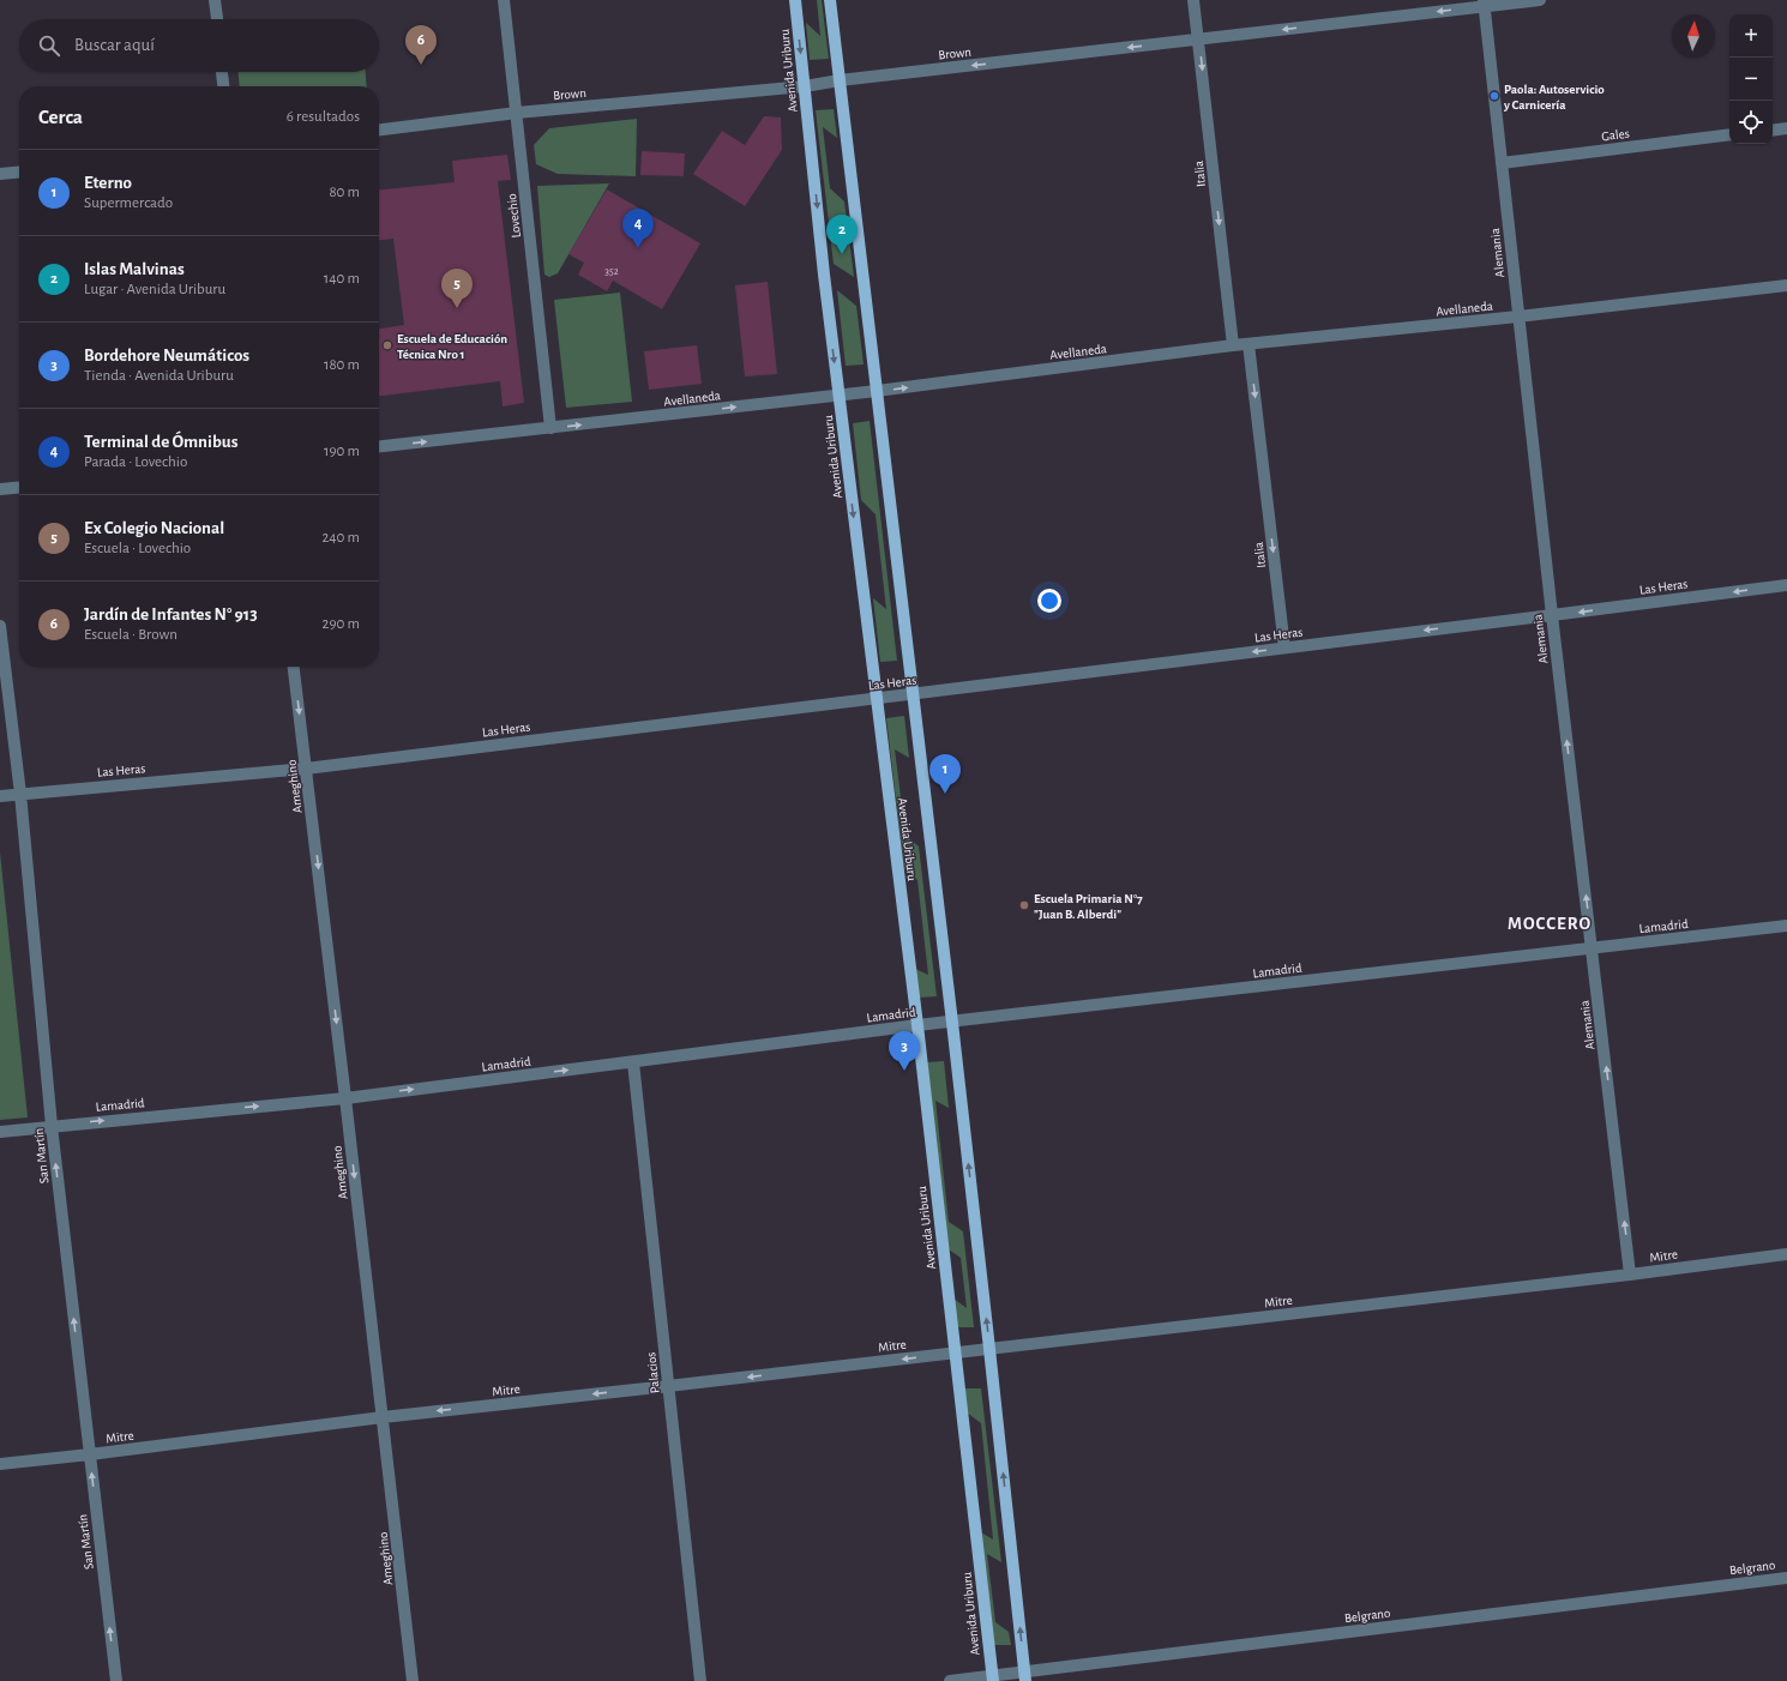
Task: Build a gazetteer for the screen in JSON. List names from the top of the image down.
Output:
{
  "streets": {
    "main road": ["Avenida Uriburu"],
    "street": [
      "Brown",
      "Gales",
      "Italia",
      "Lovechio",
      "Alemania",
      "Avellaneda",
      "Las Heras",
      "Ameghino",
      "Lamadrid",
      "San Martín",
      "Mitre",
      "Palacios",
      "Belgrano"
    ]
  },
  "crossings": [
    ["Brown", "Avenida Uriburu"],
    ["Brown", "Italia"],
    ["Brown", "Lovechio"],
    ["Brown", "Alemania"],
    ["Avenida Uriburu", "Avellaneda"],
    ["Avenida Uriburu", "Las Heras"],
    ["Avenida Uriburu", "Lamadrid"],
    ["Avenida Uriburu", "Mitre"],
    ["Avenida Uriburu", "Belgrano"],
    ["Gales", "Alemania"],
    ["Italia", "Avellaneda"],
    ["Italia", "Las Heras"],
    ["Lovechio", "Avellaneda"],
    ["Alemania", "Avellaneda"],
    ["Alemania", "Las Heras"],
    ["Alemania", "Lamadrid"],
    ["Alemania", "Mitre"],
    ["Las Heras", "Ameghino"],
    ["Las Heras", "San Martín"],
    ["Ameghino", "Lamadrid"],
    ["Ameghino", "Mitre"],
    ["Lamadrid", "San Martín"],
    ["Lamadrid", "Palacios"],
    ["San Martín", "Mitre"],
    ["Mitre", "Palacios"]
  ],
  "one_way": [
    "Brown",
    "Italia",
    "Alemania",
    "Avellaneda",
    "Las Heras",
    "Ameghino",
    "San Martín"
  ],
  "districts": ["MOCCERO"],
  "places": ["Paola: Autoservicio y Carnicería", "Escuela de Educación Técnica Nro 1", "Escuela Primaria N°7 \"Juan B. Alberdi\""],
  "house_numbers": ["352"],
  "north": "top",
  "page": {
    "map_buttons": ["+", "−"],
    "search": "Buscar aquí",
    "pins": [
      "6",
      "4",
      "2",
      "5",
      "1",
      "3"
    ],
    "heading": ["Cerca", "6 resultados"],
    "list": [
      {
        "mark": "1",
        "name": "Eterno",
        "note": "Supermercado",
        "value": "80 m"
      },
      {
        "mark": "2",
        "name": "Islas Malvinas",
        "note": "Lugar · Avenida Uriburu",
        "value": "140 m"
      },
      {
        "mark": "3",
        "name": "Bordehore Neumáticos",
        "note": "Tienda · Avenida Uriburu",
        "value": "180 m"
      },
      {
        "mark": "4",
        "name": "Terminal de Ómnibus",
        "note": "Parada · Lovechio",
        "value": "190 m"
      },
      {
        "mark": "5",
        "name": "Ex Colegio Nacional",
        "note": "Escuela · Lovechio",
        "value": "240 m"
      },
      {
        "mark": "6",
        "name": "Jardín de Infantes N° 913",
        "note": "Escuela · Brown",
        "value": "290 m"
      }
    ]
  }
}
